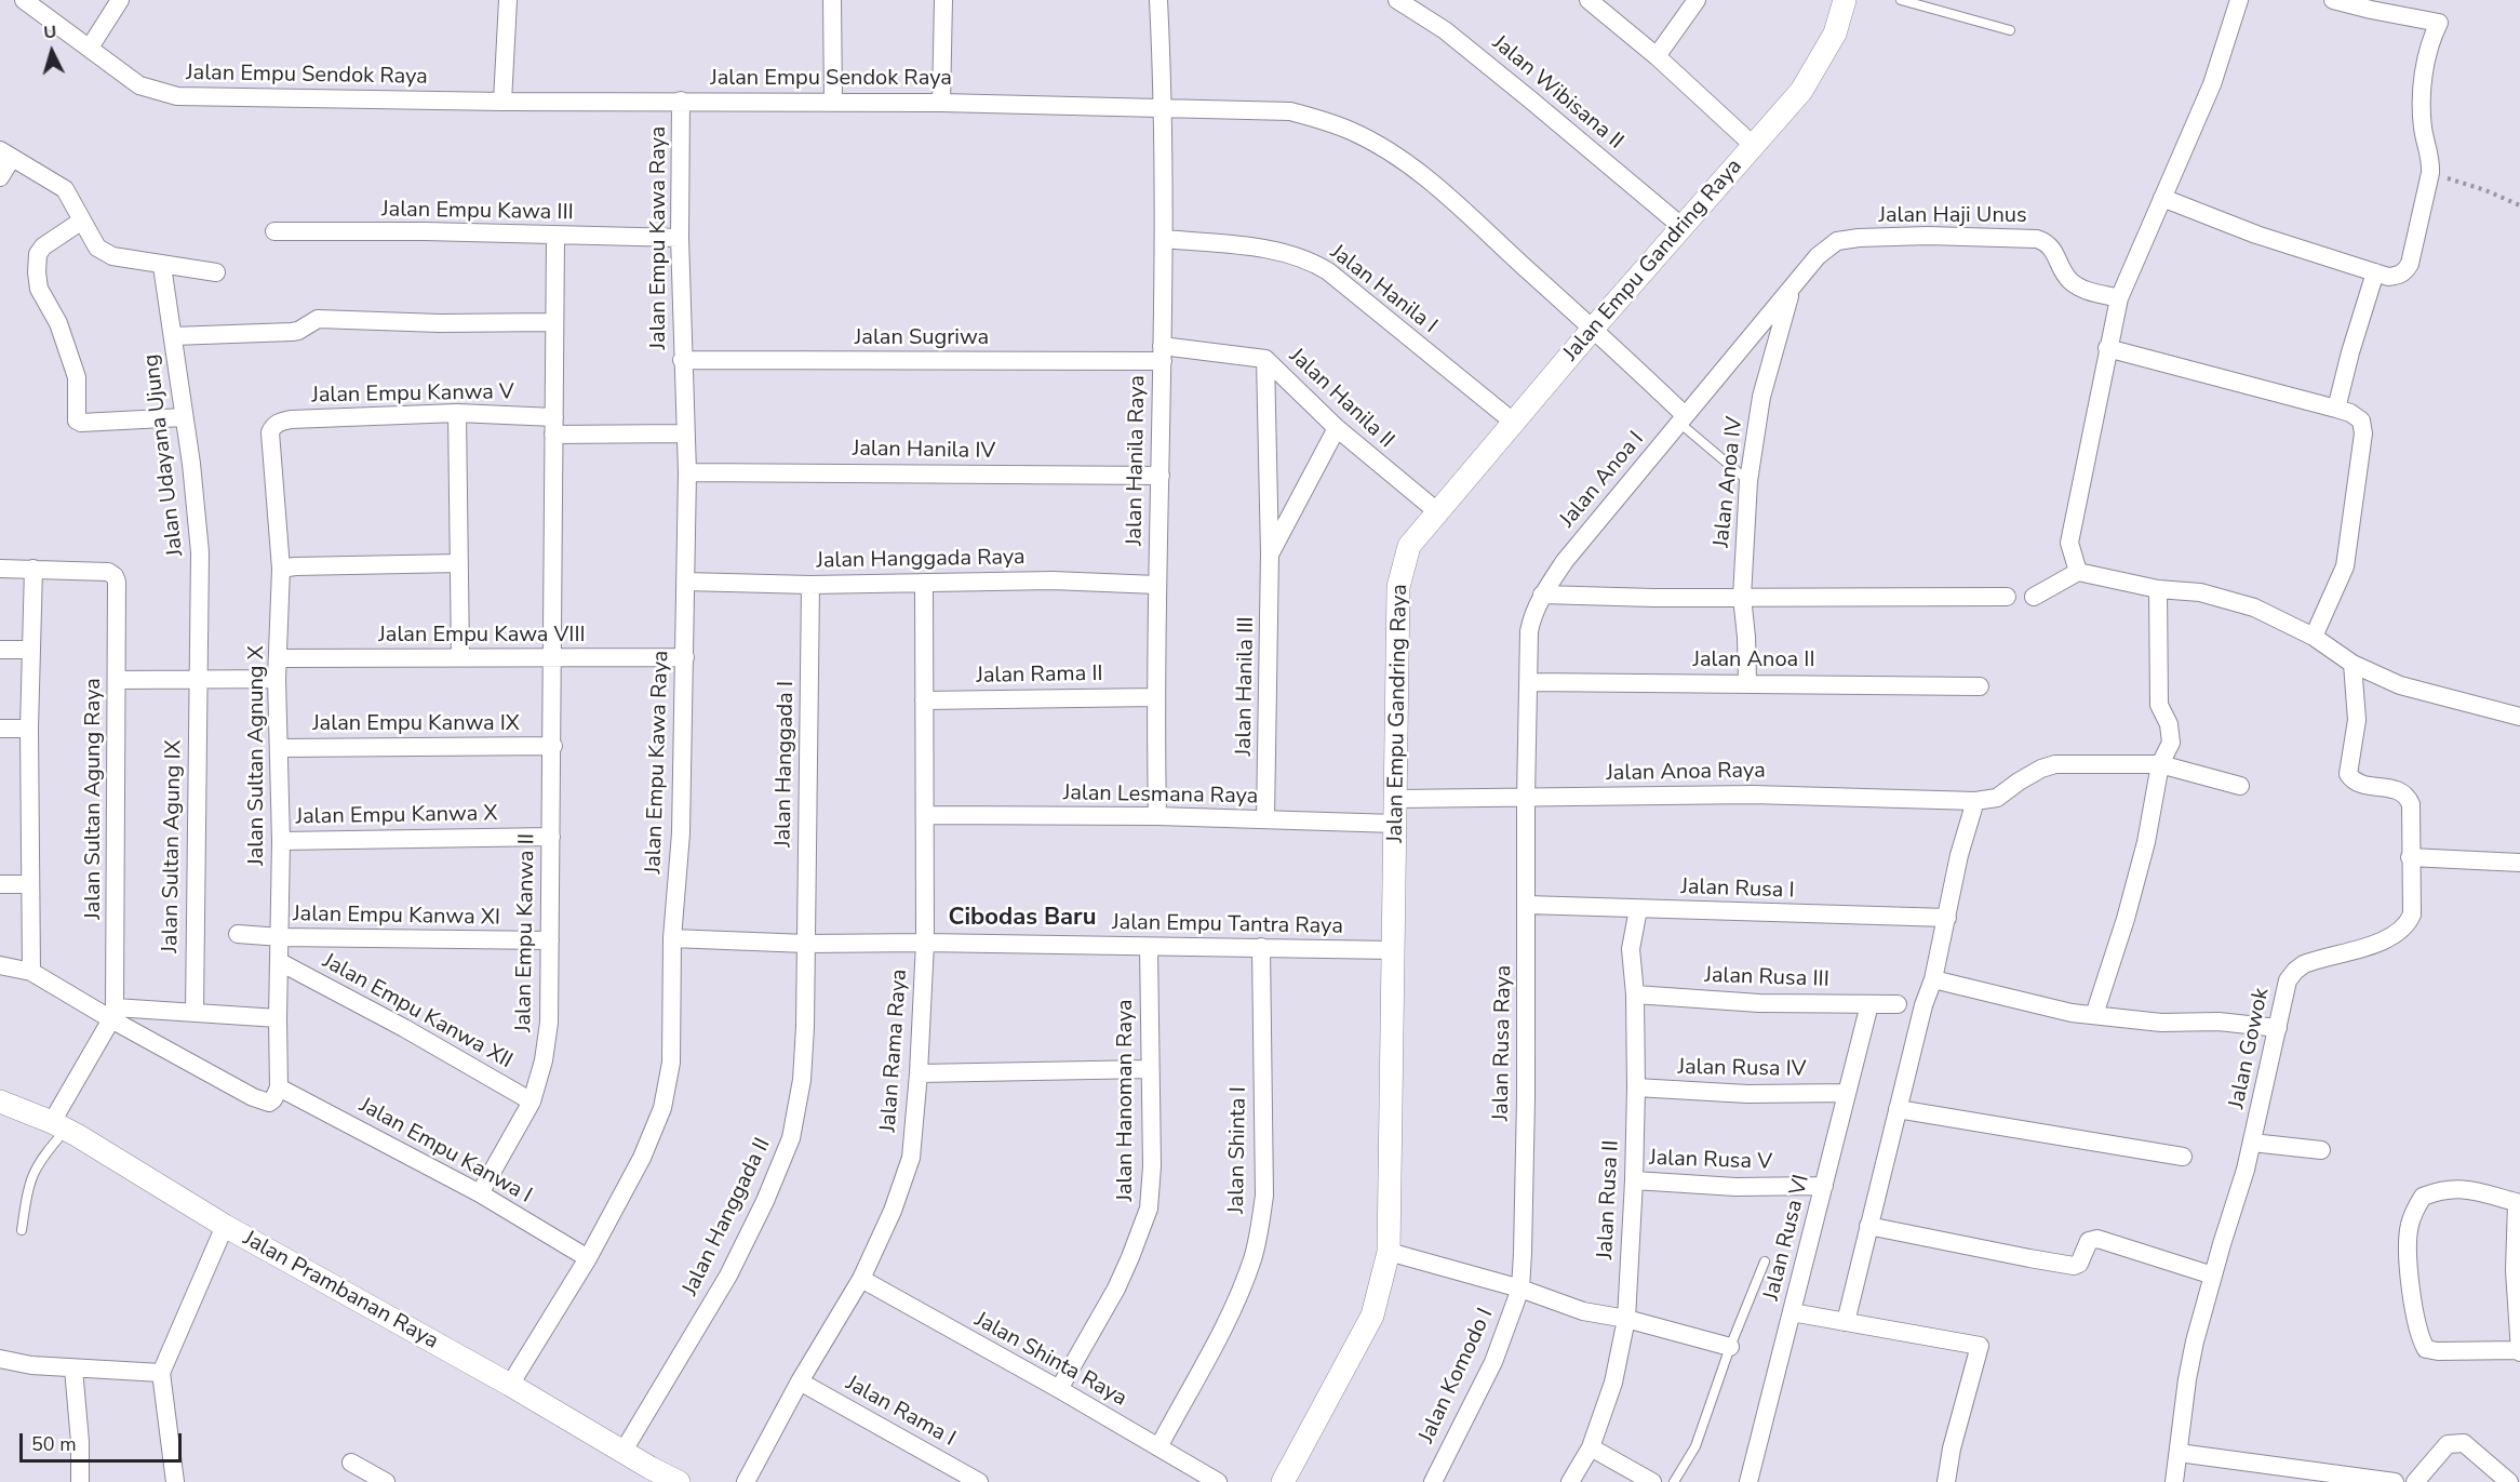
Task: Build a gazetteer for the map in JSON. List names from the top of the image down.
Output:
{
  "streets": {
    "street": [
      "Jalan Empu Sendok Raya",
      "Jalan Wibisana II",
      "Jalan Empu Kawa III",
      "Jalan Haji Unus",
      "Jalan Empu Kawa Raya",
      "Jalan Empu Gandring Raya",
      "Jalan Hanila I",
      "Jalan Sugriwa",
      "Jalan Empu Kanwa V",
      "Jalan Hanila II",
      "Jalan Hanila IV",
      "Jalan Udayana Ujung",
      "Jalan Hanila Raya",
      "Jalan Anoa I",
      "Jalan Anoa IV",
      "Jalan Hanggada Raya",
      "Jalan Empu Kawa VIII",
      "Jalan Anoa II",
      "Jalan Rama II",
      "Jalan Hanila III",
      "Jalan Empu Kanwa IX",
      "Jalan Sultan Agnung X",
      "Jalan Hanggada I",
      "Jalan Anoa Raya",
      "Jalan Lesmana Raya",
      "Jalan Sultan Agung Raya",
      "Jalan Empu Kanwa X",
      "Jalan Sultan Agung IX",
      "Jalan Rusa I",
      "Jalan Empu Kanwa XI",
      "Jalan Empu Tantra Raya",
      "Jalan Empu Kanwa II",
      "Jalan Rusa III",
      "Jalan Empu Kanwa XII",
      "Jalan Rusa Raya",
      "Jalan Gowok",
      "Jalan Rama Raya",
      "Jalan Rusa IV",
      "Jalan Hanoman Raya",
      "Jalan Shinta I",
      "Jalan Empu Kanwa I",
      "Jalan Rusa V",
      "Jalan Rusa II",
      "Jalan Hanggada II",
      "Jalan Rusa VI",
      "Jalan Prambanan Raya",
      "Jalan Shinta Raya",
      "Jalan Komodo I",
      "Jalan Rama I"
    ]
  },
  "crossings": [
    ["Jalan Empu Sendok Raya", "Jalan Empu Kawa Raya"],
    ["Jalan Empu Sendok Raya", "Jalan Empu Gandring Raya"],
    ["Jalan Empu Sendok Raya", "Jalan Hanila Raya"],
    ["Jalan Empu Sendok Raya", "Jalan Anoa I"],
    ["Jalan Wibisana II", "Jalan Empu Gandring Raya"],
    ["Jalan Empu Kawa III", "Jalan Empu Kawa Raya"],
    ["Jalan Empu Kawa III", "Jalan Empu Kanwa II"],
    ["Jalan Haji Unus", "Jalan Anoa I"],
    ["Jalan Empu Kawa Raya", "Jalan Sugriwa"],
    ["Jalan Empu Kawa Raya", "Jalan Empu Kanwa V"],
    ["Jalan Empu Kawa Raya", "Jalan Hanila IV"],
    ["Jalan Empu Kawa Raya", "Jalan Hanggada Raya"],
    ["Jalan Empu Kawa Raya", "Jalan Empu Kawa VIII"],
    ["Jalan Empu Kawa Raya", "Jalan Empu Tantra Raya"],
    ["Jalan Empu Kawa Raya", "Jalan Empu Kanwa I"],
    ["Jalan Empu Kawa Raya", "Jalan Prambanan Raya"],
    ["Jalan Empu Gandring Raya", "Jalan Hanila I"],
    ["Jalan Empu Gandring Raya", "Jalan Hanila II"],
    ["Jalan Empu Gandring Raya", "Jalan Anoa Raya"],
    ["Jalan Empu Gandring Raya", "Jalan Lesmana Raya"],
    ["Jalan Empu Gandring Raya", "Jalan Empu Tantra Raya"],
    ["Jalan Hanila I", "Jalan Hanila Raya"],
    ["Jalan Sugriwa", "Jalan Hanila II"],
    ["Jalan Sugriwa", "Jalan Hanila Raya"],
    ["Jalan Empu Kanwa V", "Jalan Sultan Agnung X"],
    ["Jalan Empu Kanwa V", "Jalan Empu Kanwa II"],
    ["Jalan Hanila II", "Jalan Hanila Raya"],
    ["Jalan Hanila II", "Jalan Hanila III"],
    ["Jalan Hanila IV", "Jalan Hanila Raya"],
    ["Jalan Udayana Ujung", "Jalan Sultan Agung IX"],
    ["Jalan Hanila Raya", "Jalan Hanggada Raya"],
    ["Jalan Hanila Raya", "Jalan Rama II"],
    ["Jalan Hanila Raya", "Jalan Lesmana Raya"],
    ["Jalan Anoa I", "Jalan Anoa IV"],
    ["Jalan Anoa I", "Jalan Anoa II"],
    ["Jalan Anoa I", "Jalan Anoa Raya"],
    ["Jalan Anoa I", "Jalan Rusa Raya"],
    ["Jalan Anoa IV", "Jalan Anoa II"],
    ["Jalan Hanggada Raya", "Jalan Hanggada I"],
    ["Jalan Hanggada Raya", "Jalan Rama Raya"],
    ["Jalan Empu Kawa VIII", "Jalan Sultan Agnung X"],
    ["Jalan Empu Kawa VIII", "Jalan Empu Kanwa II"],
    ["Jalan Rama II", "Jalan Rama Raya"],
    ["Jalan Hanila III", "Jalan Lesmana Raya"],
    ["Jalan Empu Kanwa IX", "Jalan Sultan Agnung X"],
    ["Jalan Empu Kanwa IX", "Jalan Empu Kanwa II"],
    ["Jalan Sultan Agnung X", "Jalan Empu Kanwa X"],
    ["Jalan Sultan Agnung X", "Jalan Empu Kanwa XI"],
    ["Jalan Sultan Agnung X", "Jalan Empu Kanwa XII"],
    ["Jalan Sultan Agnung X", "Jalan Empu Kanwa I"],
    ["Jalan Hanggada I", "Jalan Empu Tantra Raya"],
    ["Jalan Hanggada I", "Jalan Hanggada II"],
    ["Jalan Anoa Raya", "Jalan Rusa Raya"],
    ["Jalan Lesmana Raya", "Jalan Rama Raya"],
    ["Jalan Sultan Agung Raya", "Jalan Prambanan Raya"],
    ["Jalan Empu Kanwa X", "Jalan Empu Kanwa II"],
    ["Jalan Rusa I", "Jalan Rusa Raya"],
    ["Jalan Rusa I", "Jalan Rusa II"],
    ["Jalan Empu Kanwa XI", "Jalan Empu Kanwa II"],
    ["Jalan Empu Tantra Raya", "Jalan Rama Raya"],
    ["Jalan Empu Tantra Raya", "Jalan Hanoman Raya"],
    ["Jalan Empu Tantra Raya", "Jalan Shinta I"],
    ["Jalan Empu Tantra Raya", "Jalan Hanggada II"],
    ["Jalan Empu Kanwa II", "Jalan Empu Kanwa XII"],
    ["Jalan Empu Kanwa II", "Jalan Empu Kanwa I"],
    ["Jalan Rusa III", "Jalan Rusa II"],
    ["Jalan Rusa III", "Jalan Rusa VI"],
    ["Jalan Rusa Raya", "Jalan Komodo I"],
    ["Jalan Rama Raya", "Jalan Shinta Raya"],
    ["Jalan Rama Raya", "Jalan Rama I"],
    ["Jalan Rusa IV", "Jalan Rusa II"],
    ["Jalan Rusa IV", "Jalan Rusa VI"],
    ["Jalan Hanoman Raya", "Jalan Shinta Raya"],
    ["Jalan Shinta I", "Jalan Shinta Raya"],
    ["Jalan Rusa V", "Jalan Rusa II"],
    ["Jalan Rusa V", "Jalan Rusa VI"],
    ["Jalan Hanggada II", "Jalan Prambanan Raya"]
  ],
  "districts": ["Cibodas Baru"],
  "scale_bar": "50 m",
  "north": "top"
}
